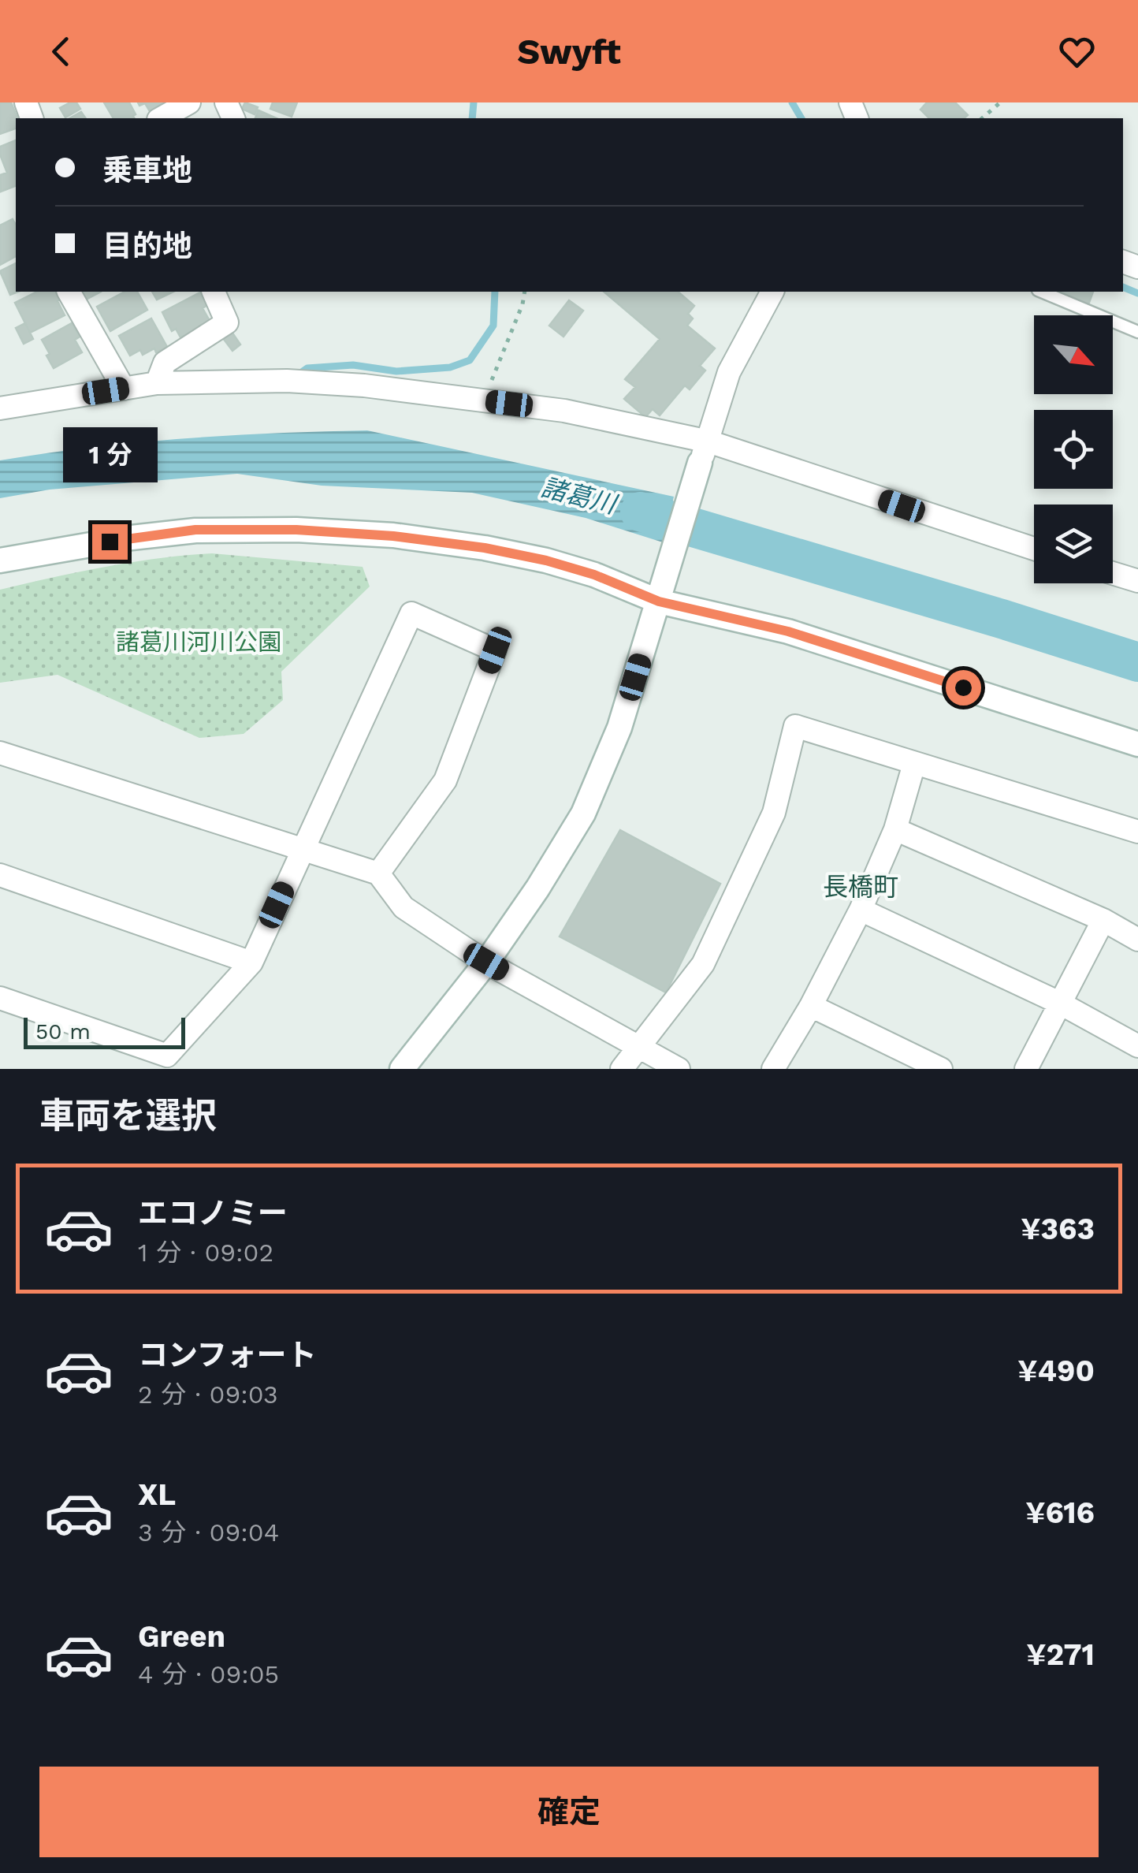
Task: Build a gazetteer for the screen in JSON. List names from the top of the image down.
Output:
{
  "districts": ["長橋町"],
  "water": ["諸葛川"],
  "parks": ["諸葛川河川公園"],
  "scale_bar": "50 m",
  "north": "bottom right",
  "page": {
    "header": "Swyft",
    "banner": ["乗車地", "目的地"],
    "bubble": "1 分",
    "scale": "50 m",
    "heading": "車両を選択",
    "list": [
      {
        "name": "エコノミー",
        "note": "1 分 · 09:02",
        "value": "¥363"
      },
      {
        "name": "コンフォート",
        "note": "2 分 · 09:03",
        "value": "¥490"
      },
      {
        "name": "XL",
        "note": "3 分 · 09:04",
        "value": "¥616"
      },
      {
        "name": "Green",
        "note": "4 分 · 09:05",
        "value": "¥271"
      }
    ],
    "buttons": "確定"
  }
}
